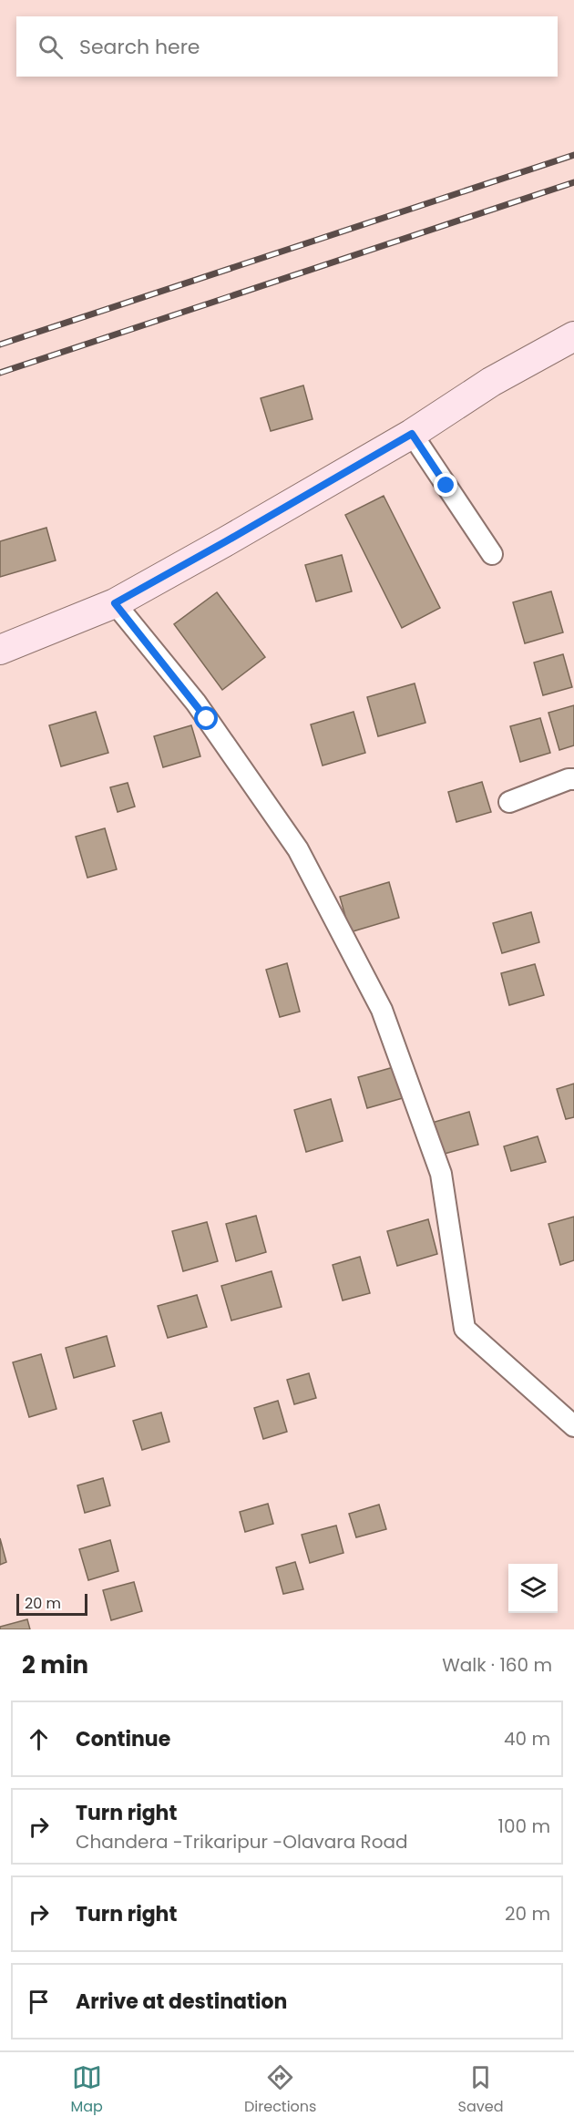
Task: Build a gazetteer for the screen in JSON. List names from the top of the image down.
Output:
{
  "scale_bar": "20 m",
  "page": {
    "search": "Search here",
    "scale": "20 m",
    "heading": ["2 min", "Walk · 160 m"],
    "list": [
      ["Continue", "40 m"],
      ["Turn right", "Chandera -Trikaripur -Olavara Road", "100 m"],
      ["Turn right", "20 m"],
      "Arrive at destination"
    ],
    "nav": ["Map", "Directions", "Saved"]
  }
}
